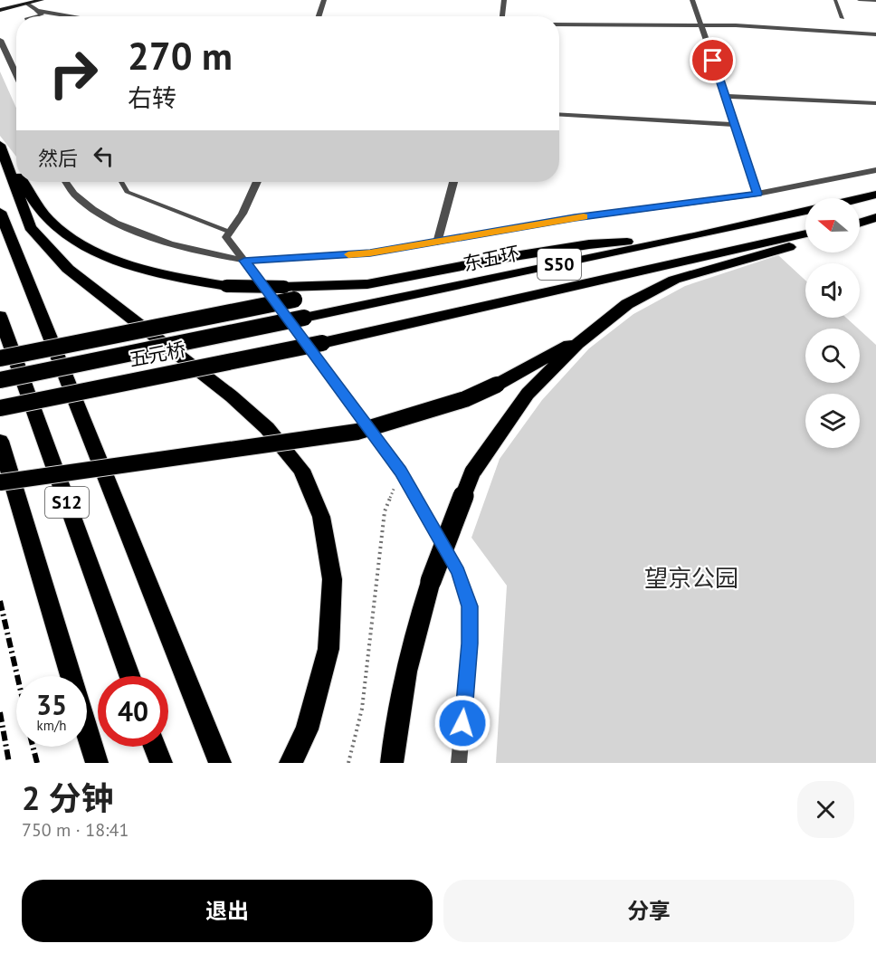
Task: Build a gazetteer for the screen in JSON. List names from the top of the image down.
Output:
{
  "streets": {
    "highway": [
      "东五环",
      "S50",
      "五元桥",
      "S12"
    ]
  },
  "crossings": [
    ["东五环", "五元桥"]
  ],
  "parks": ["望京公园"],
  "north": "left",
  "page": {
    "turn": ["270 m", "右转"],
    "then": "然后",
    "speed": "35 km/h",
    "limit": "40",
    "heading": ["2 分钟", "750 m · 18:41"],
    "buttons": ["退出", "分享"]
  }
}
